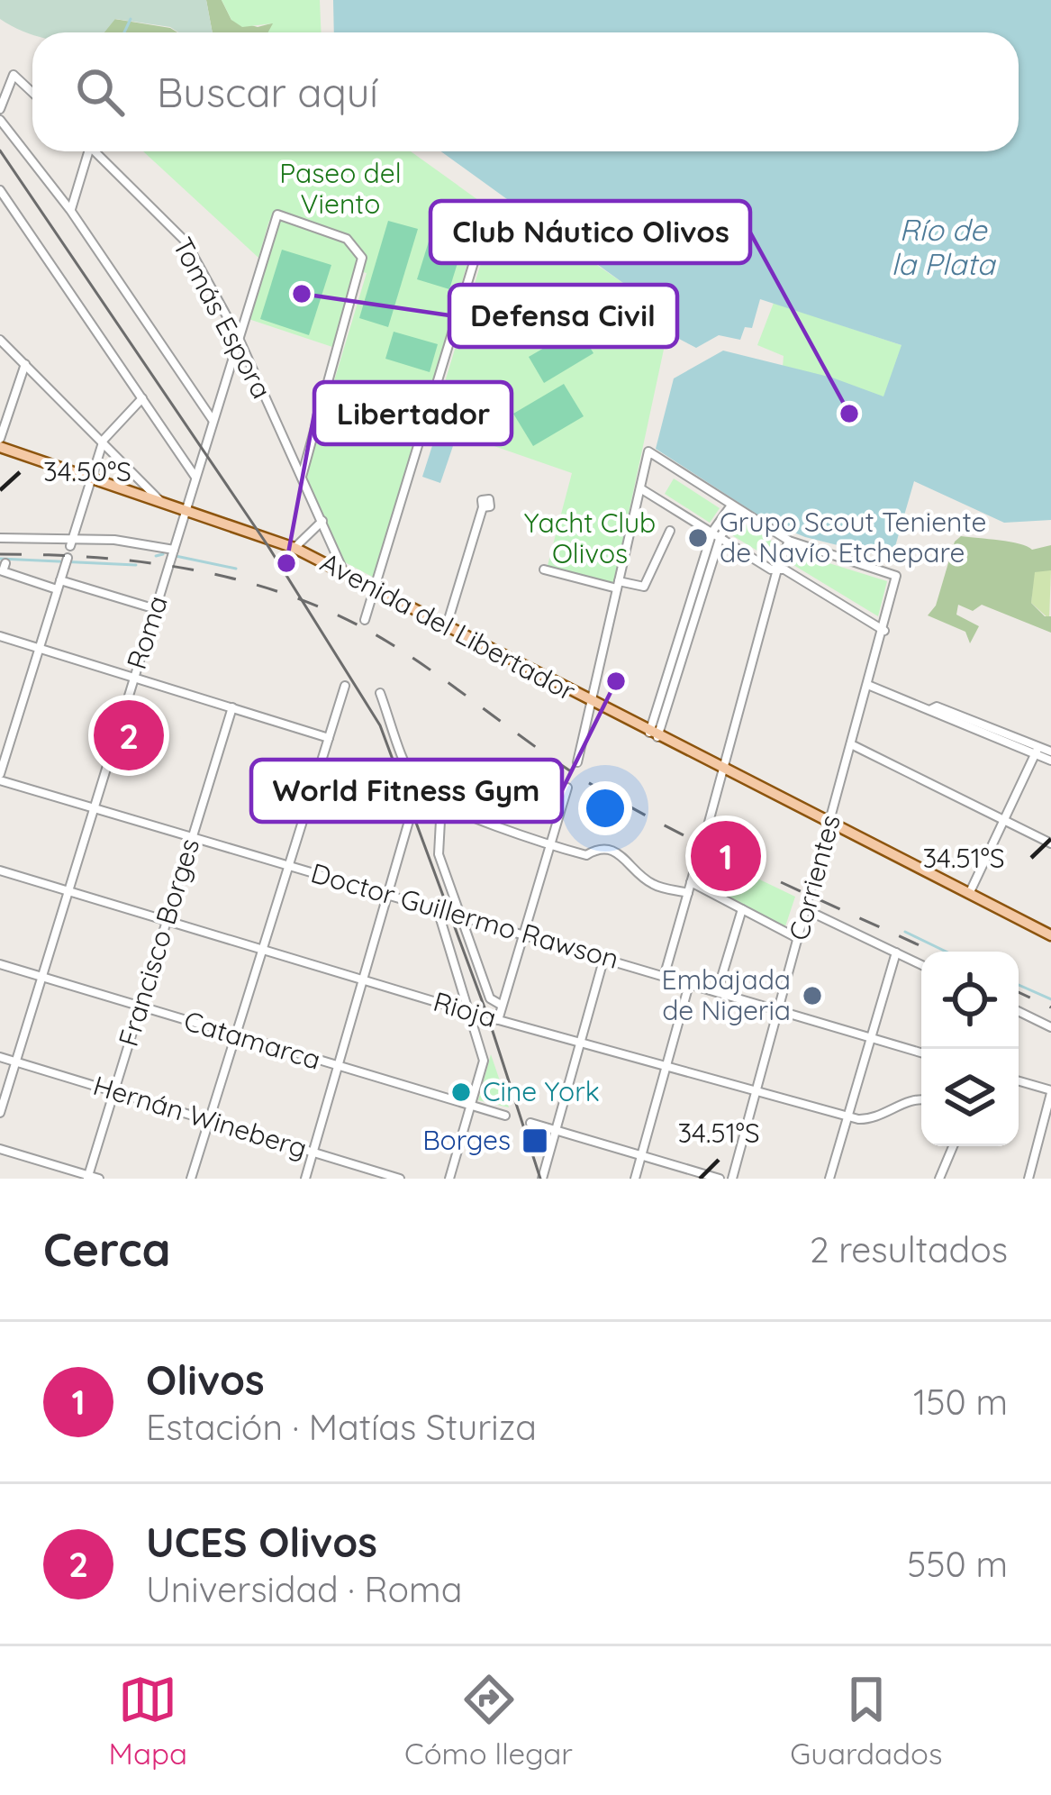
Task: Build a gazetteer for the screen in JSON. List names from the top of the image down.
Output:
{
  "streets": {
    "main road": ["Avenida del Libertador"],
    "street": [
      "Tomás Espora",
      "Roma",
      "Corrientes",
      "Doctor Guillermo Rawson",
      "Francisco Borges",
      "Rioja",
      "Catamarca",
      "Hernán Wineberg"
    ]
  },
  "crossings": [
    ["Tomás Espora", "Avenida del Libertador"],
    ["Tomás Espora", "Roma"],
    ["Avenida del Libertador", "Roma"],
    ["Avenida del Libertador", "Corrientes"],
    ["Roma", "Doctor Guillermo Rawson"],
    ["Roma", "Rioja"],
    ["Roma", "Catamarca"],
    ["Roma", "Hernán Wineberg"],
    ["Corrientes", "Doctor Guillermo Rawson"],
    ["Corrientes", "Rioja"],
    ["Doctor Guillermo Rawson", "Francisco Borges"],
    ["Francisco Borges", "Rioja"],
    ["Francisco Borges", "Catamarca"],
    ["Francisco Borges", "Hernán Wineberg"]
  ],
  "water": ["Río de la Plata"],
  "parks": ["Paseo del Viento", "Yacht Club Olivos"],
  "places": {
    "other": [
      "Defensa Civil",
      "Club Náutico Olivos",
      "Grupo Scout Teniente de Navío Etchepare",
      "Libertador",
      "World Fitness Gym",
      "Embajada de Nigeria",
      "Cine York"
    ],
    "transit": ["Borges"]
  },
  "page": {
    "search": "Buscar aquí",
    "pins": ["2", "1"],
    "heading": ["Cerca", "2 resultados"],
    "list": [
      {
        "mark": "1",
        "name": "Olivos",
        "note": "Estación · Matías Sturiza",
        "value": "150 m"
      },
      {
        "mark": "2",
        "name": "UCES Olivos",
        "note": "Universidad · Roma",
        "value": "550 m"
      }
    ],
    "nav": ["Mapa", "Cómo llegar", "Guardados"]
  },
  "coordinates": ["34.50°S", "34.51°S"]
}
